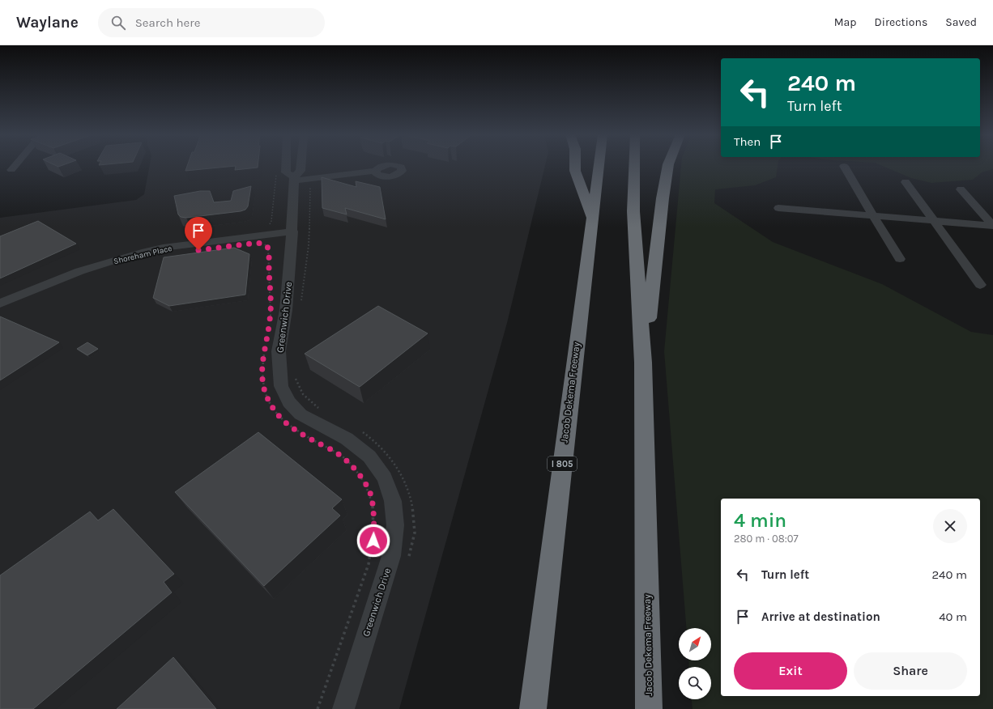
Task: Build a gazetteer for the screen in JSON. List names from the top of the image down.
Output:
{
  "streets": {
    "highway": ["Jacob Dekema Freeway", "I 805"],
    "street": ["Shoreham Place", "Greenwich Drive"]
  },
  "crossings": [
    ["Shoreham Place", "Greenwich Drive"]
  ],
  "north": "top right",
  "page": {
    "header": "Waylane",
    "search": "Search here",
    "nav": ["Map", "Directions", "Saved"],
    "turn": ["240 m", "Turn left"],
    "then": "Then",
    "heading": ["4 min", "280 m · 08:07"],
    "list": [
      {
        "name": "Turn left",
        "value": "240 m"
      },
      {
        "name": "Arrive at destination",
        "value": "40 m"
      }
    ],
    "buttons": ["Exit", "Share"]
  }
}
